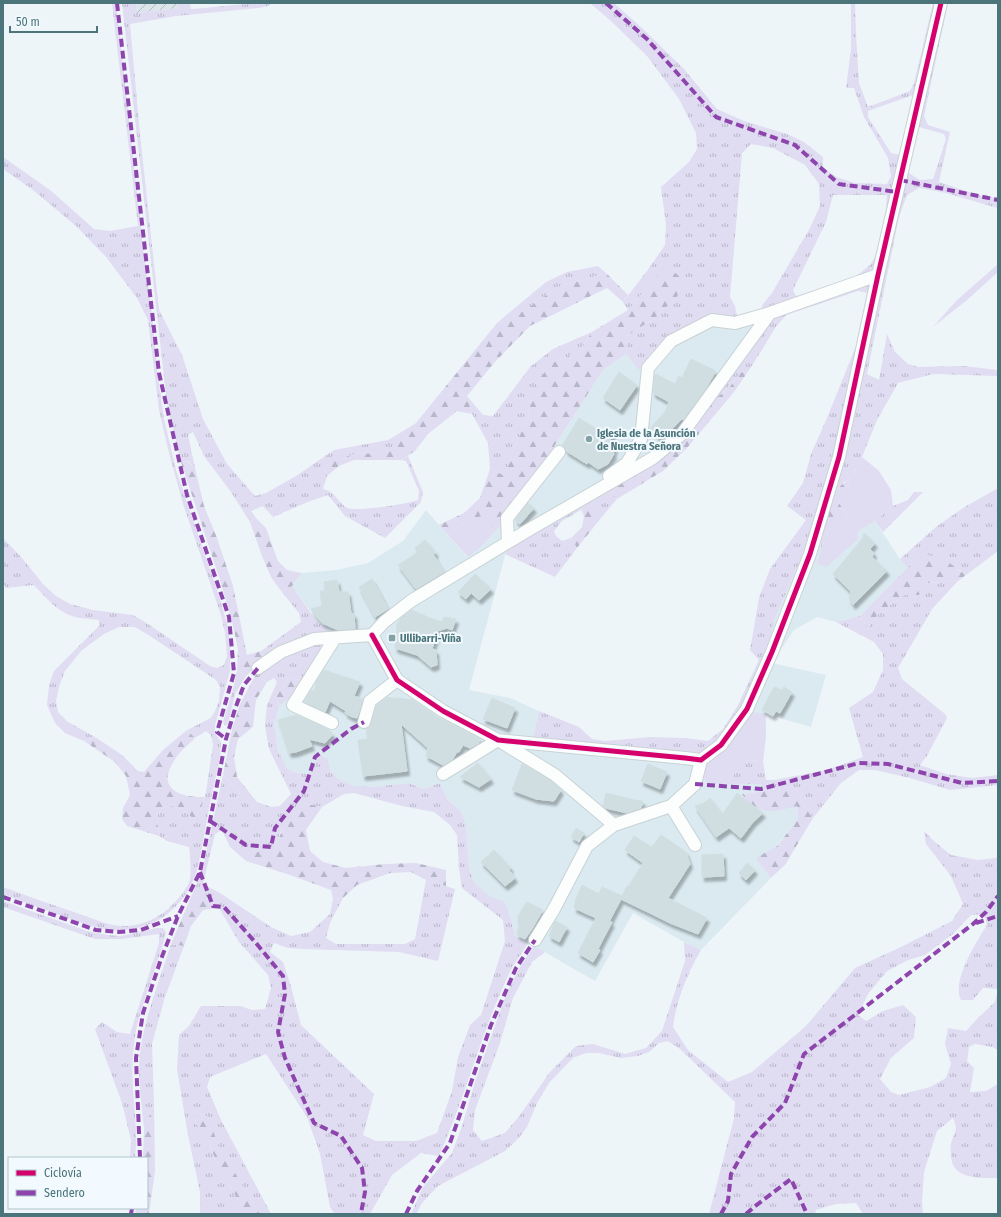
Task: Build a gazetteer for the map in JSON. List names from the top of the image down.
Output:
{
  "places": {
    "other": ["Iglesia de la Asunción de Nuestra Señora"],
    "transit": ["Ullibarri-Viña"]
  },
  "legend": ["Ciclovía", "Sendero"],
  "scale_bar": "50 m"
}
